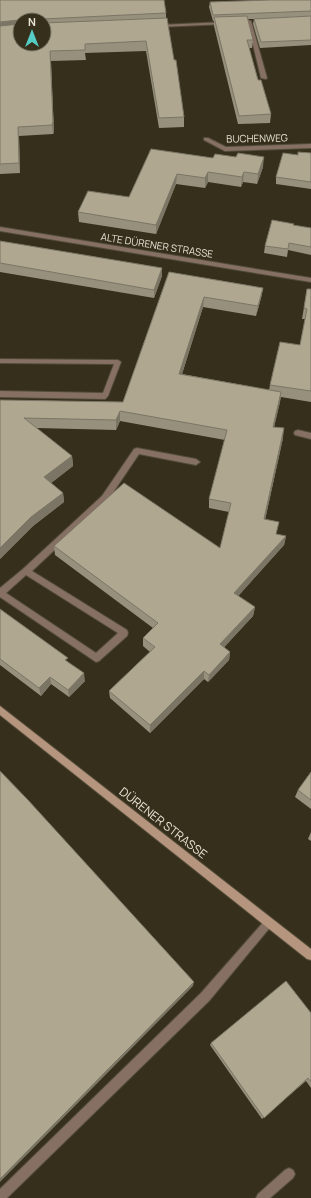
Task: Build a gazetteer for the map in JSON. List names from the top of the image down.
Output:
{
  "streets": {
    "main road": ["DÜRENER STRASSE"],
    "street": ["BUCHENWEG", "ALTE DÜRENER STRASSE"]
  },
  "north": "top"
}
